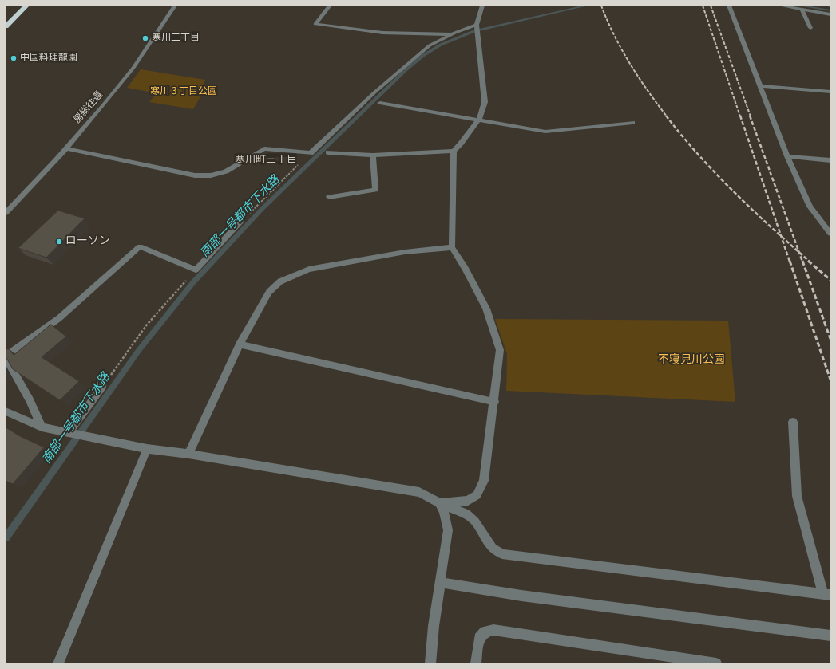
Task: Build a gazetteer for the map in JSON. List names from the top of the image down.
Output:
{
  "streets": {
    "street": ["房総往還"]
  },
  "districts": ["寒川町三丁目"],
  "water": ["南部一号都市下水路"],
  "parks": ["寒川３丁目公園", "不寝見川公園"],
  "places": ["寒川三丁目", "中国料理龍園", "ローソン"]
}
